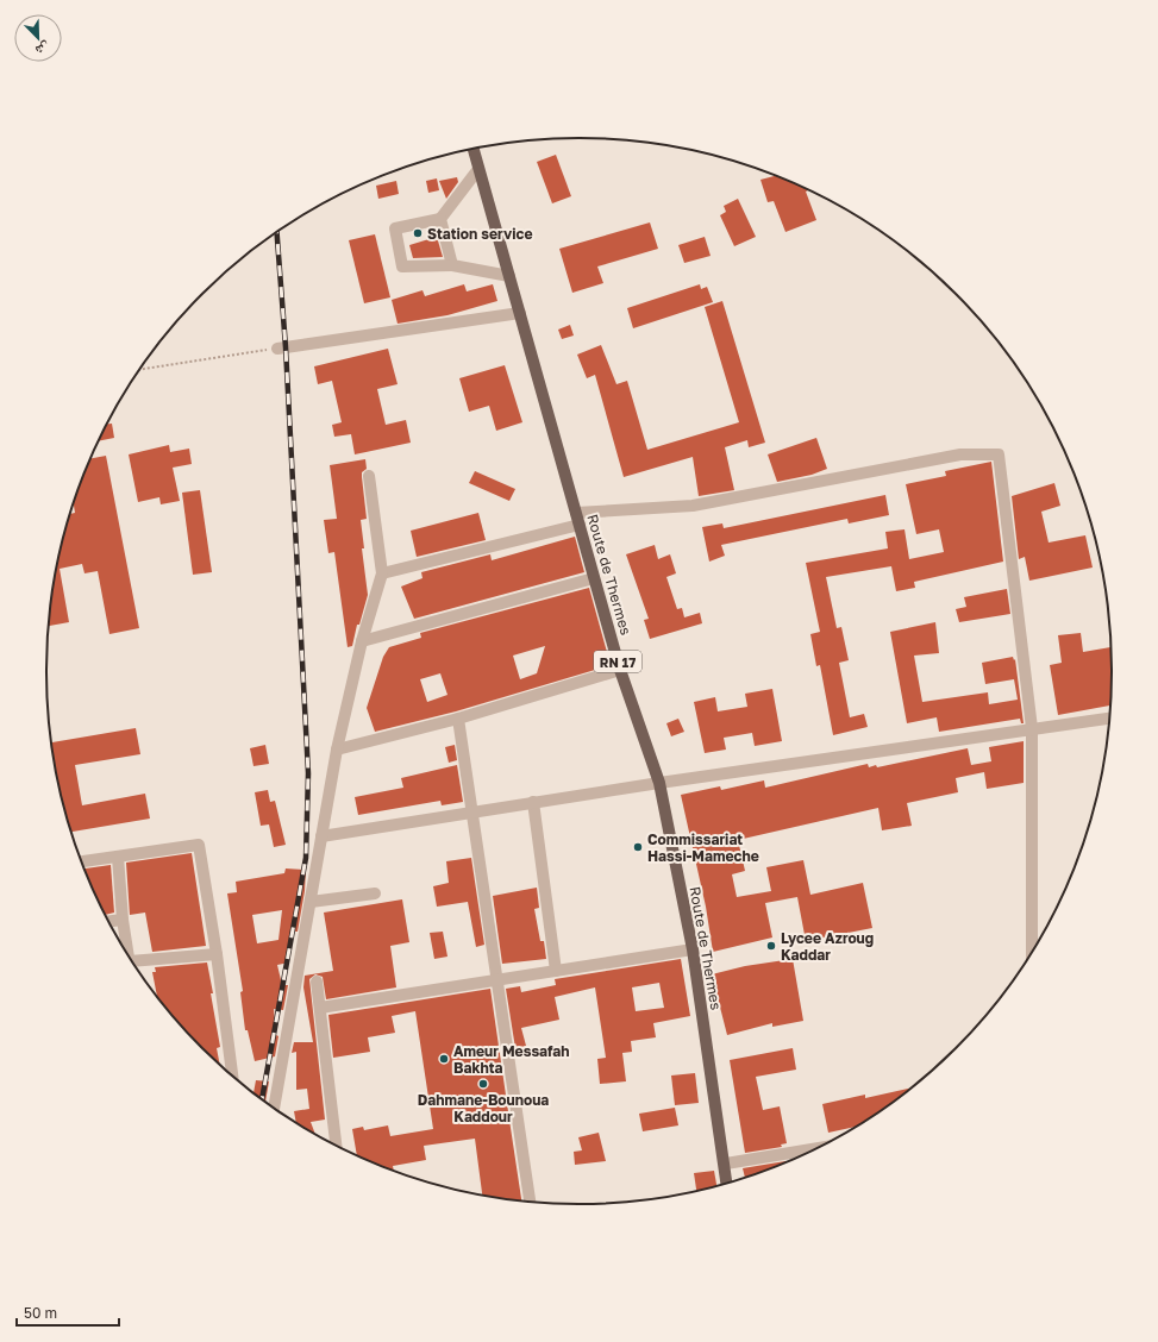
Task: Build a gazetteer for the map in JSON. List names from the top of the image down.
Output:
{
  "streets": {
    "main road": ["Route de Thermes", "RN 17"]
  },
  "places": [
    "Station service",
    "Commissariat Hassi-Mameche",
    "Lycee Azroug Kaddar",
    "Ameur Messafah Bakhta",
    "Dahmane-Bounoua Kaddour"
  ],
  "scale_bar": "50 m",
  "north": "bottom right"
}
